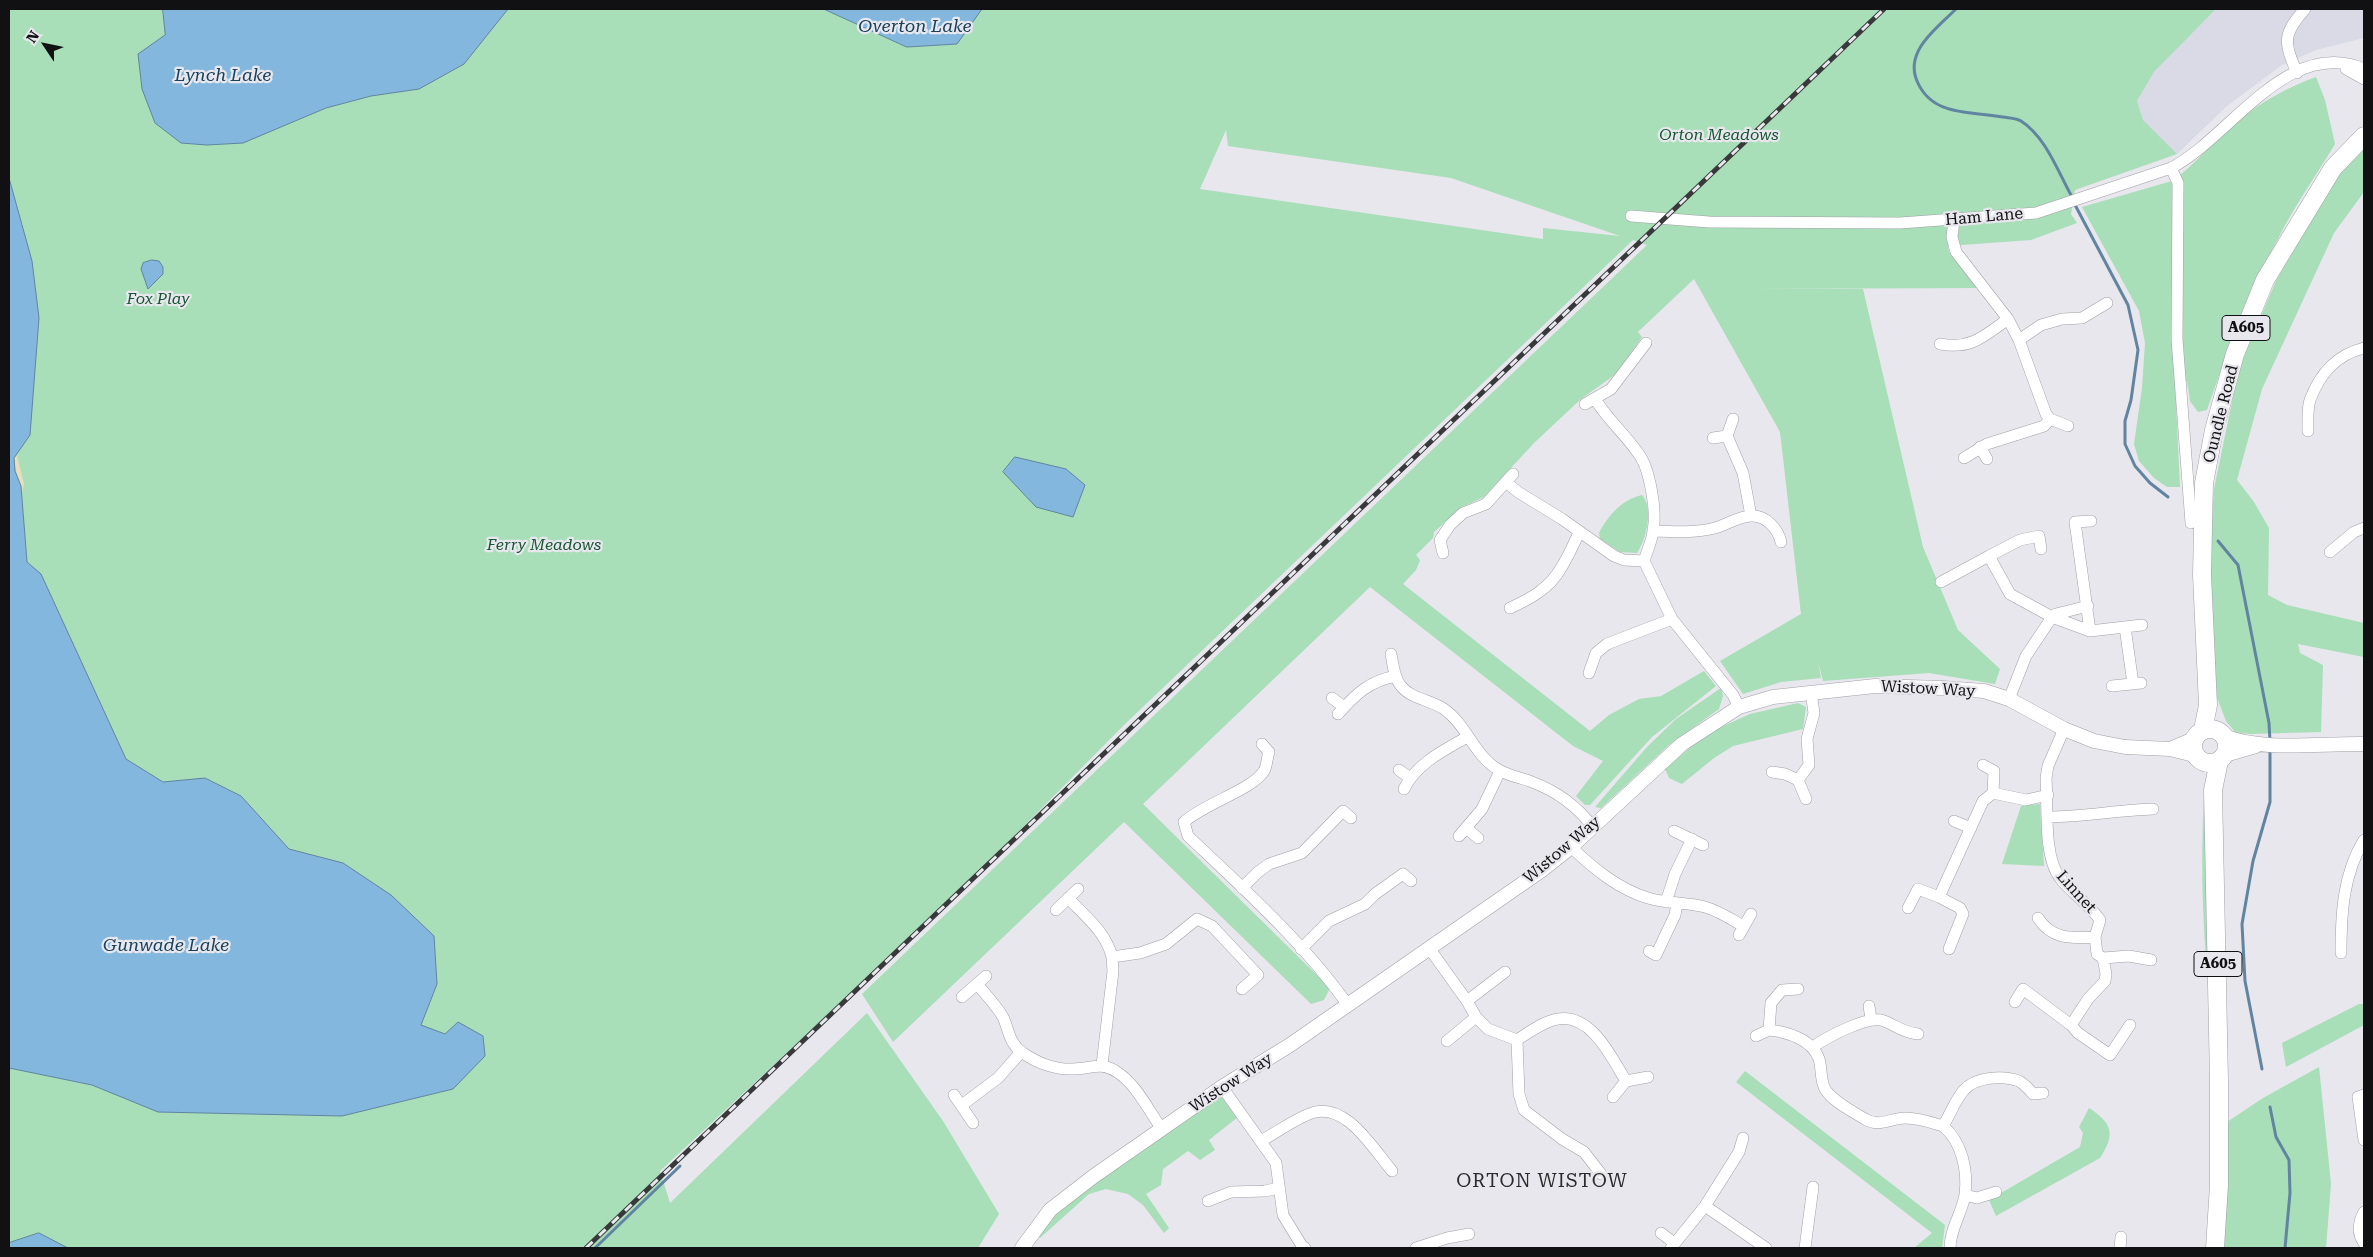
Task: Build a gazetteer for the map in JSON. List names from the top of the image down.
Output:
{
  "streets": {
    "main road": ["A605", "Oundle Road"],
    "street": ["Ham Lane", "Wistow Way", "Linnet"]
  },
  "crossings": [
    ["A605", "Oundle Road"],
    ["A605", "Wistow Way"],
    ["Oundle Road", "Wistow Way"],
    ["Wistow Way", "Linnet"]
  ],
  "districts": ["ORTON WISTOW"],
  "water": ["Overton Lake", "Lynch Lake", "Gunwade Lake"],
  "parks": ["Orton Meadows", "Fox Play", "Ferry Meadows"],
  "north": "top left"
}
